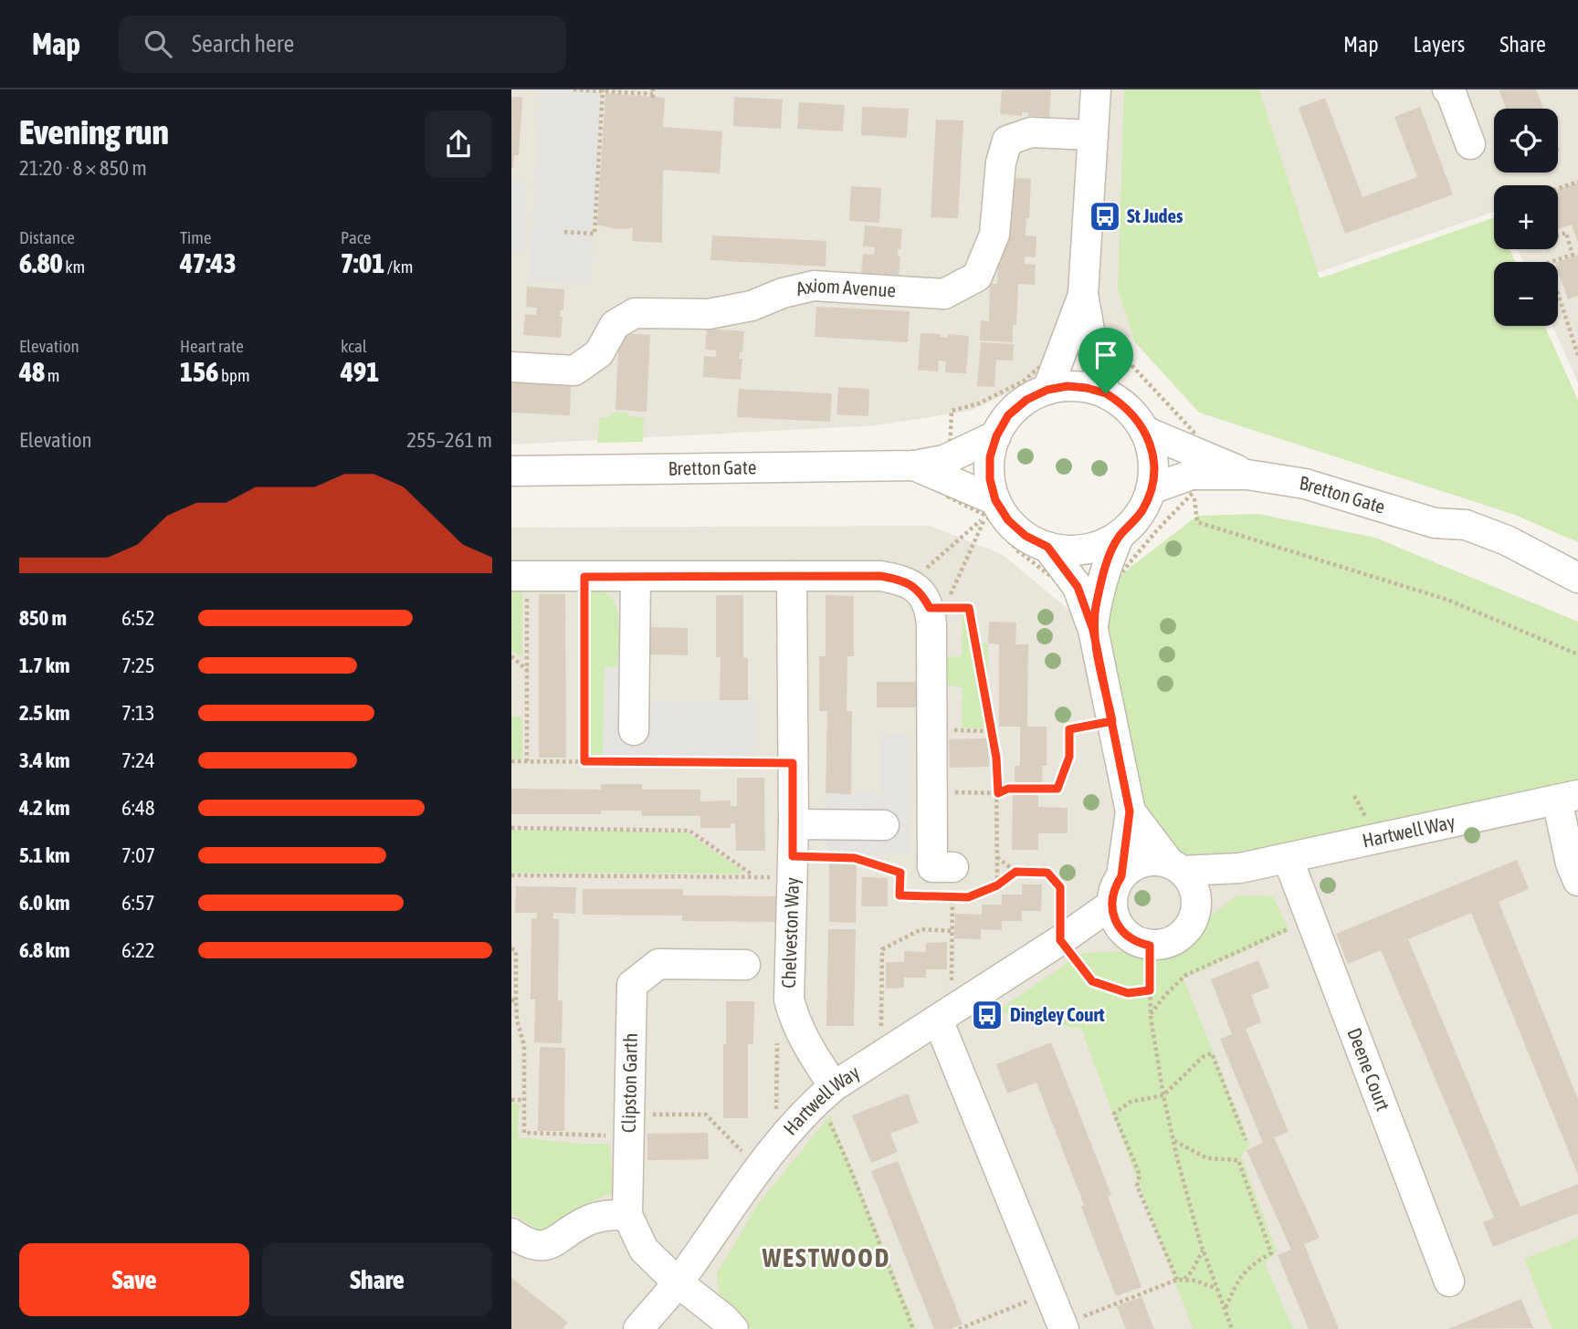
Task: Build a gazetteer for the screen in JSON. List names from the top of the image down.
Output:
{
  "streets": {
    "street": [
      "Axiom Avenue",
      "Bretton Gate",
      "Hartwell Way",
      "Chelveston Way",
      "Deene Court",
      "Clipston Garth"
    ]
  },
  "crossings": [
    ["Hartwell Way", "Chelveston Way"],
    ["Hartwell Way", "Deene Court"],
    ["Hartwell Way", "Clipston Garth"]
  ],
  "districts": ["WESTWOOD"],
  "places": {
    "bus stop": ["St Judes", "Dingley Court"]
  },
  "page": {
    "header": "Map",
    "search": "Search here",
    "nav": ["Map", "Layers", "Share"],
    "heading": ["Evening run", "21:20 · 8 × 850 m"],
    "map_buttons": ["+", "−"],
    "stats": [
      ["Distance", "6.80 km"],
      ["Time", "47:43"],
      ["Pace", "7:01 /km"],
      ["Elevation", "48 m"],
      ["Heart rate", "156 bpm"],
      ["kcal", "491"]
    ],
    "chart": ["Elevation", "255–261 m"],
    "list": [
      {
        "name": "850 m",
        "note": "6:52"
      },
      {
        "name": "1.7 km",
        "note": "7:25"
      },
      {
        "name": "2.5 km",
        "note": "7:13"
      },
      {
        "name": "3.4 km",
        "note": "7:24"
      },
      {
        "name": "4.2 km",
        "note": "6:48"
      },
      {
        "name": "5.1 km",
        "note": "7:07"
      },
      {
        "name": "6.0 km",
        "note": "6:57"
      },
      {
        "name": "6.8 km",
        "note": "6:22"
      }
    ],
    "buttons": ["Save", "Share"]
  }
}
